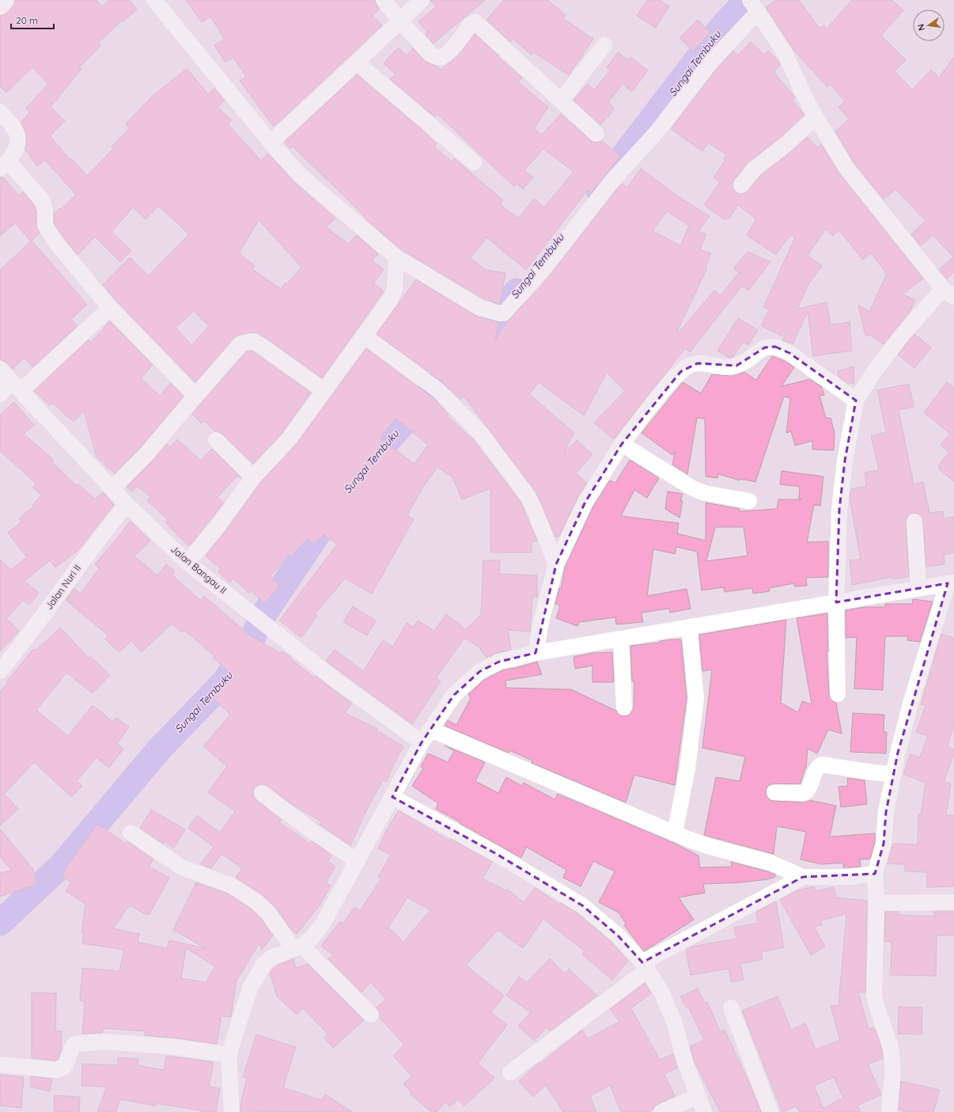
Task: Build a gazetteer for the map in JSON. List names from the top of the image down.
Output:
{
  "streets": {
    "street": ["Jalan Bangau II", "Jalan Nuri II"]
  },
  "crossings": [
    ["Jalan Bangau II", "Jalan Nuri II"]
  ],
  "water": ["Sungai Tembuku"],
  "scale_bar": "20 m",
  "north": "left"
}
